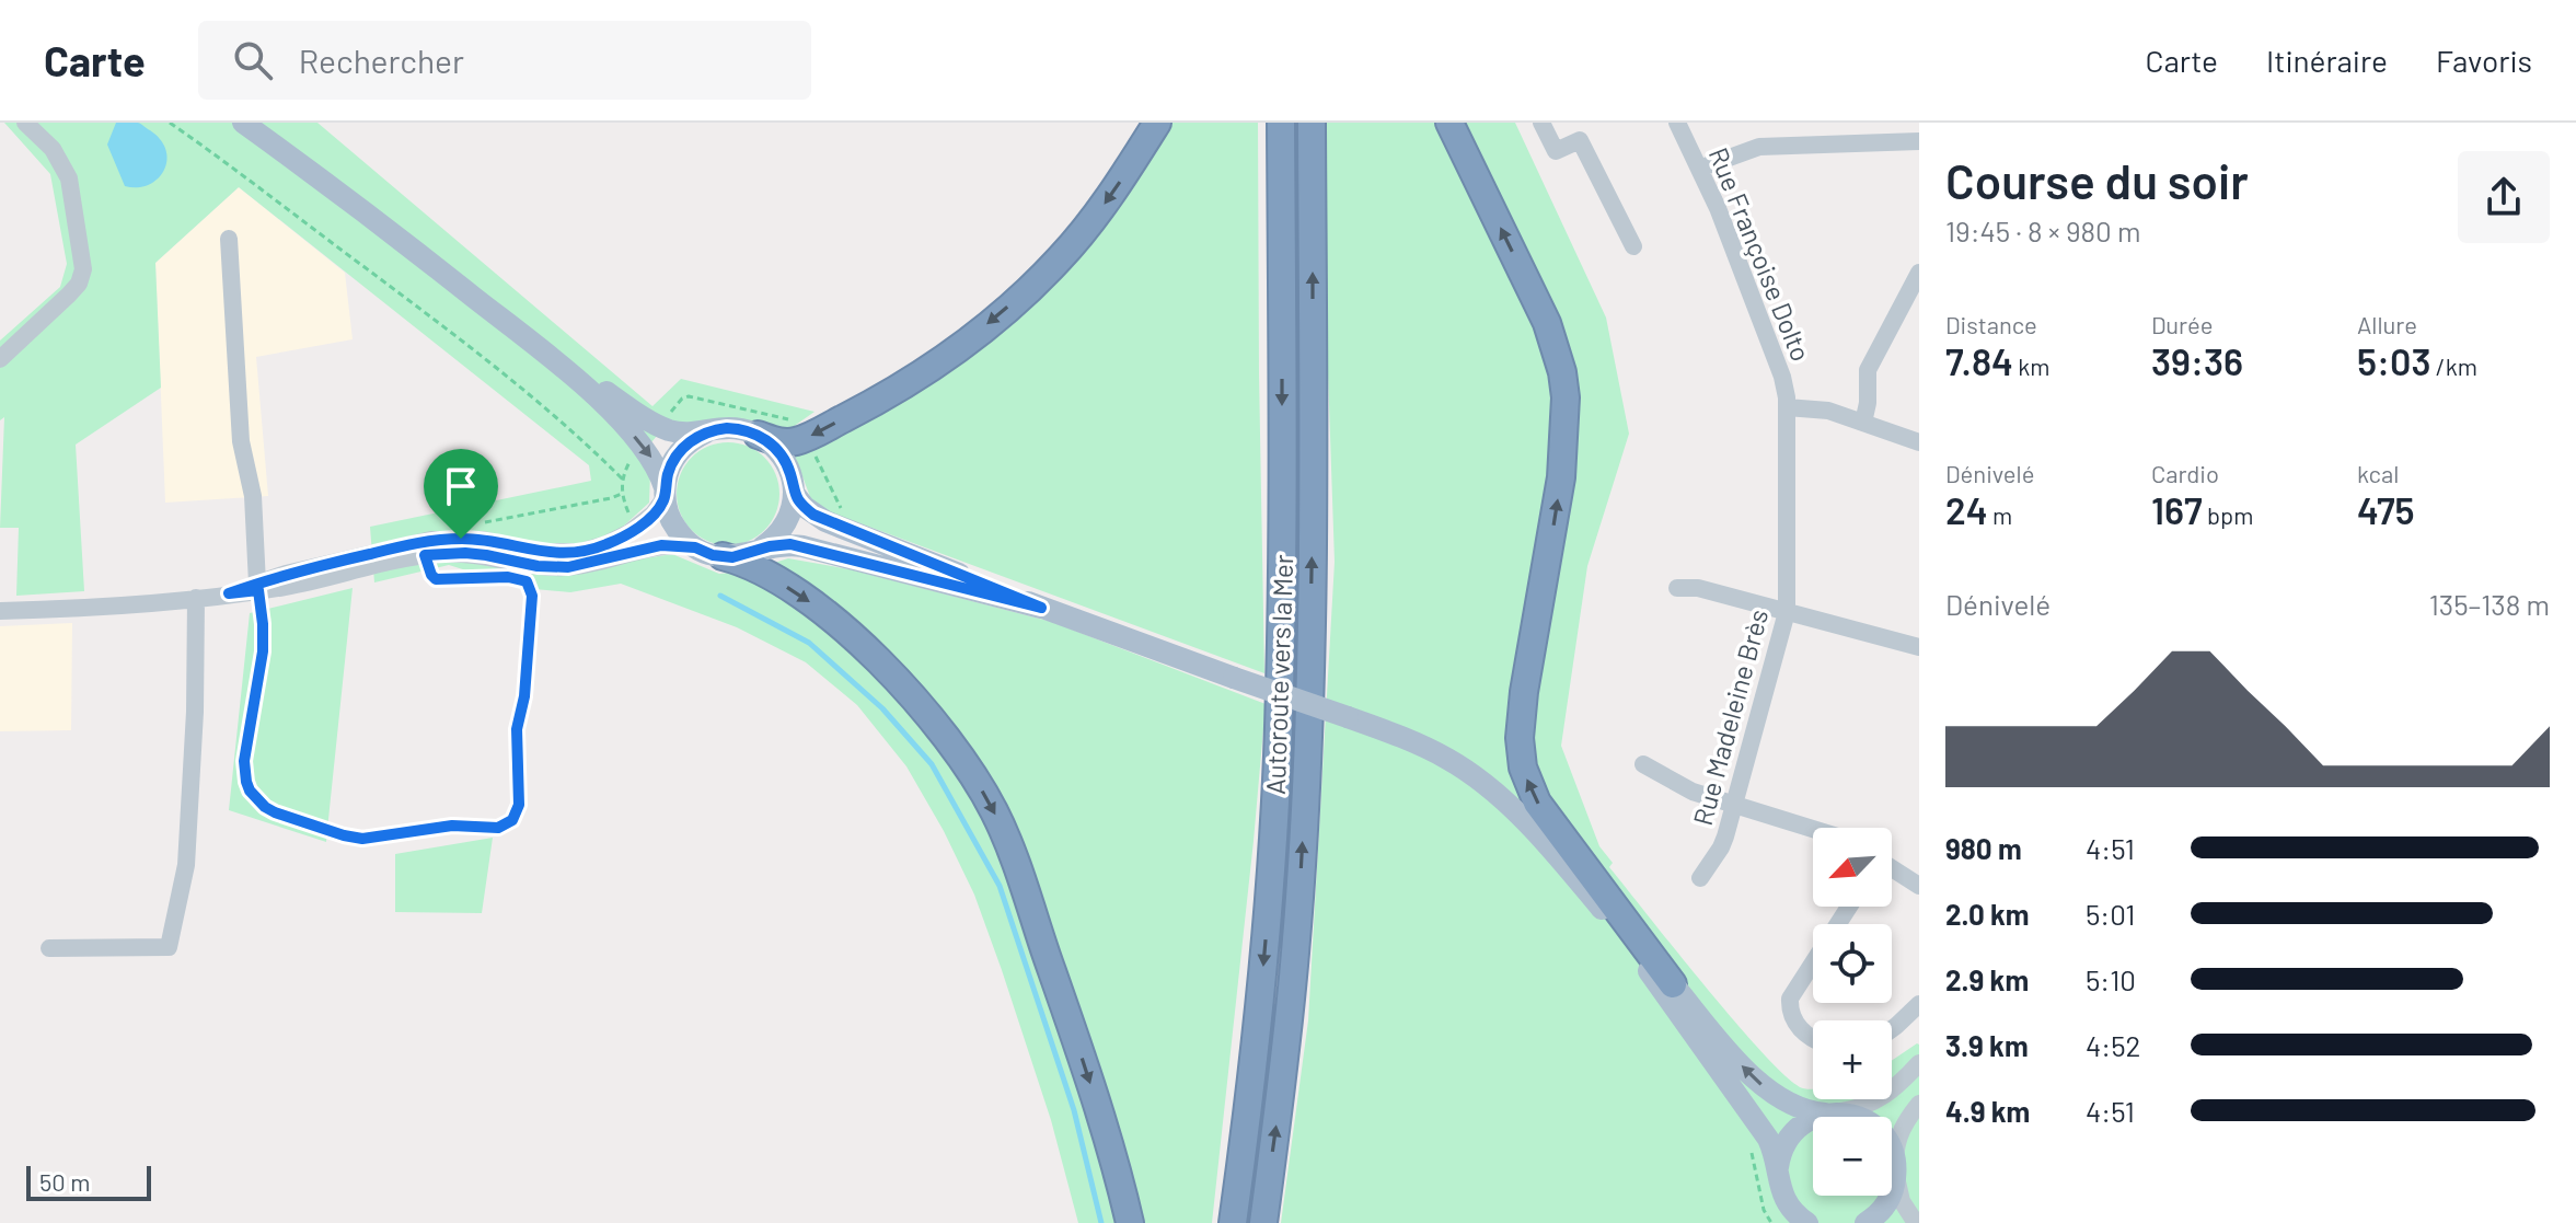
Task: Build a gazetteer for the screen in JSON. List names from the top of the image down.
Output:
{
  "streets": {
    "highway": ["Autoroute vers la Mer"],
    "street": ["Rue Françoise Dolto", "Rue Madeleine Brès"]
  },
  "crossings": [
    ["Rue Françoise Dolto", "Rue Madeleine Brès"]
  ],
  "scale_bar": "50 m",
  "north": "bottom left",
  "page": {
    "header": "Carte",
    "search": "Rechercher",
    "nav": ["Carte", "Itinéraire", "Favoris"],
    "heading": ["Course du soir", "19:45 · 8 × 980 m"],
    "stats": [
      ["Distance", "7.84 km"],
      ["Durée", "39:36"],
      ["Allure", "5:03 /km"],
      ["Dénivelé", "24 m"],
      ["Cardio", "167 bpm"],
      ["kcal", "475"]
    ],
    "chart": ["Dénivelé", "135–138 m"],
    "list": [
      {
        "name": "980 m",
        "note": "4:51"
      },
      {
        "name": "2.0 km",
        "note": "5:01"
      },
      {
        "name": "2.9 km",
        "note": "5:10"
      },
      {
        "name": "3.9 km",
        "note": "4:52"
      },
      {
        "name": "4.9 km",
        "note": "4:51"
      }
    ],
    "map_buttons": ["+", "−"],
    "scale": "50 m"
  }
}
